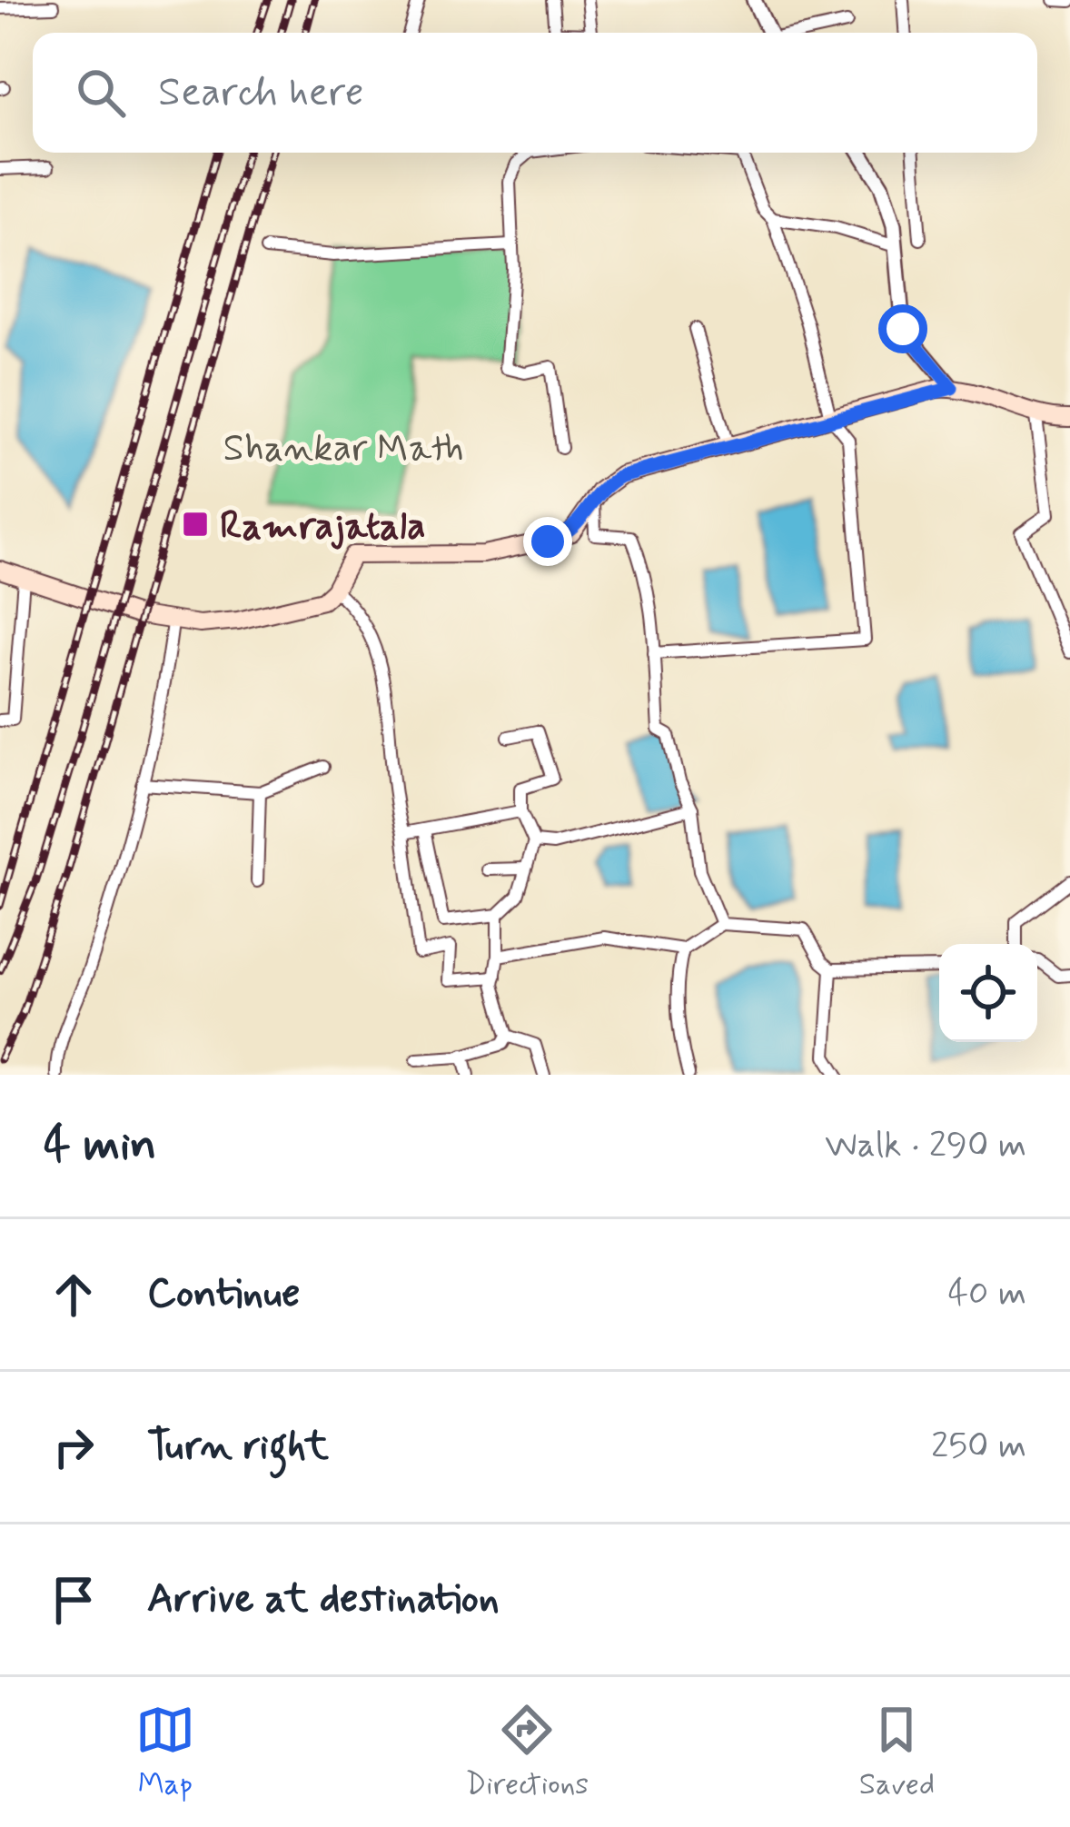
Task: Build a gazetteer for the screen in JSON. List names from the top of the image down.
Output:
{
  "parks": ["Shankar Math"],
  "places": {
    "transit": ["Ramrajatala"]
  },
  "page": {
    "search": "Search here",
    "heading": ["4 min", "Walk · 290 m"],
    "list": [
      ["Continue", "40 m"],
      ["Turn right", "250 m"],
      "Arrive at destination"
    ],
    "nav": ["Map", "Directions", "Saved"]
  }
}
